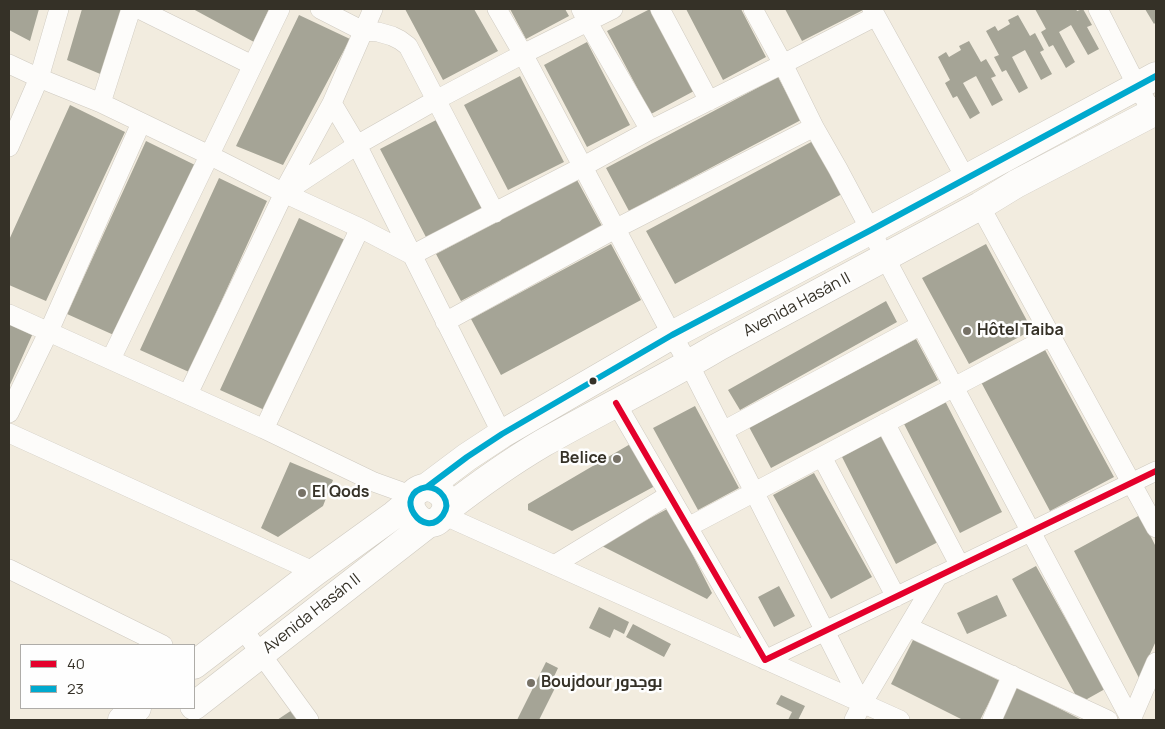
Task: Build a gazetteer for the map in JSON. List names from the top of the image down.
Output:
{
  "streets": {
    "main road": ["Avenida Hasán II"]
  },
  "places": [
    "Hôtel Taiba",
    "Belice",
    "El Qods",
    "Boujdour بوجدور"
  ],
  "lines": ["transit line 23", "transit line 40"],
  "legend": ["40", "23"]
}
